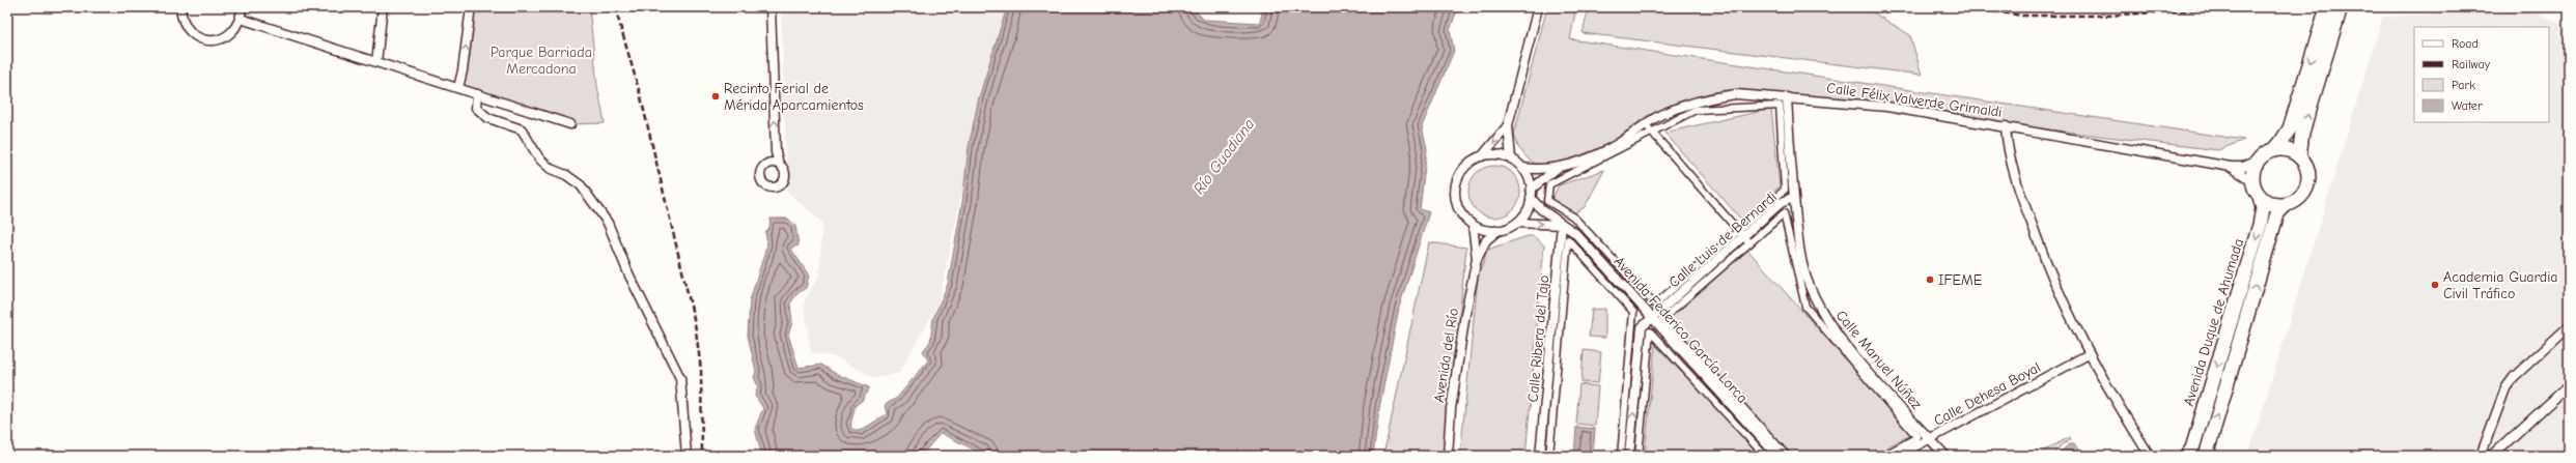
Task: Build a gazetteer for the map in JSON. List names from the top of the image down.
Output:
{
  "streets": {
    "main road": ["Avenida Duque de Ahumada"],
    "street": [
      "Calle Félix Valverde Grimaldi",
      "Calle Luis de Bernardi",
      "Avenida Federico García Lorca",
      "Calle Ribera del Tajo",
      "Avenida del Río",
      "Calle Manuel Núñez",
      "Calle Dehesa Boyal"
    ]
  },
  "crossings": [
    ["Calle Félix Valverde Grimaldi", "Avenida Duque de Ahumada"],
    ["Calle Félix Valverde Grimaldi", "Avenida Federico García Lorca"],
    ["Calle Félix Valverde Grimaldi", "Avenida del Río"],
    ["Calle Félix Valverde Grimaldi", "Calle Manuel Núñez"],
    ["Calle Luis de Bernardi", "Avenida Federico García Lorca"],
    ["Calle Luis de Bernardi", "Calle Manuel Núñez"],
    ["Avenida Federico García Lorca", "Calle Ribera del Tajo"],
    ["Avenida Federico García Lorca", "Avenida del Río"],
    ["Calle Manuel Núñez", "Calle Dehesa Boyal"]
  ],
  "one_way": ["Calle Luis de Bernardi"],
  "water": ["Río Guadiana"],
  "parks": ["Parque Barriada Mercadona"],
  "places": ["Recinto Ferial de Mérida Aparcamientos", "IFEME", "Academia Guardia Civil Tráfico"],
  "legend": [
    "Road",
    "Railway",
    "Park",
    "Water"
  ]
}
